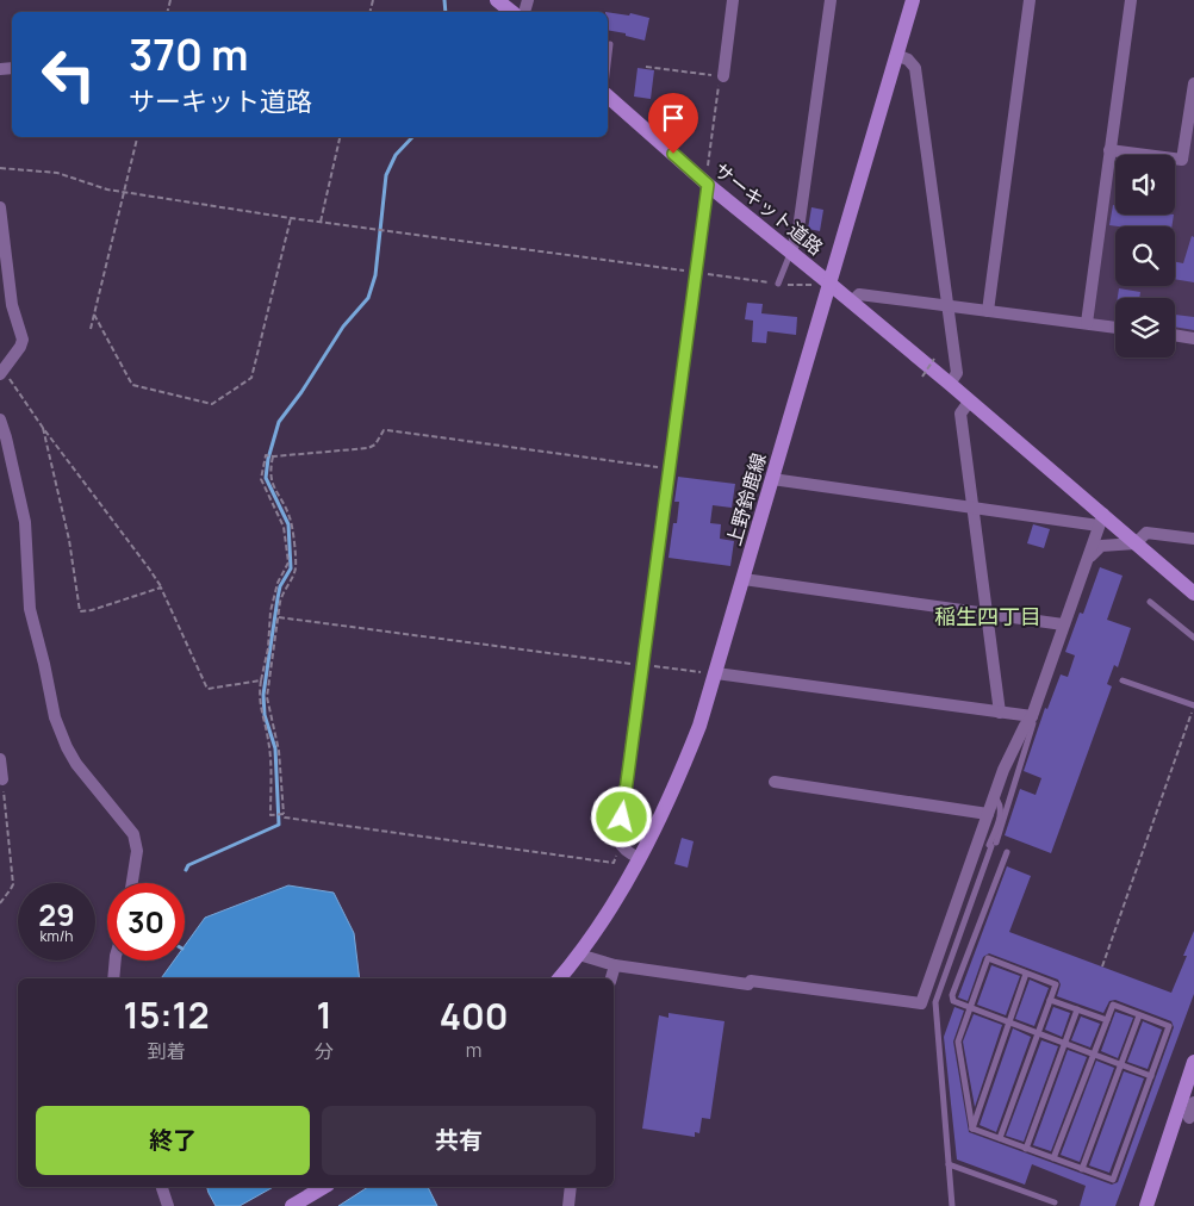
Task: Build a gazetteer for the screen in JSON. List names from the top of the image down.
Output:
{
  "streets": {
    "main road": ["サーキット道路", "上野鈴鹿線"]
  },
  "crossings": [
    ["サーキット道路", "上野鈴鹿線"]
  ],
  "districts": ["稲生四丁目"],
  "page": {
    "turn": ["370 m", "サーキット道路"],
    "speed": "29 km/h",
    "limit": "30",
    "eta": [
      "15:12",
      "到着",
      "1",
      "分",
      "400",
      "m"
    ],
    "buttons": ["終了", "共有"]
  }
}
